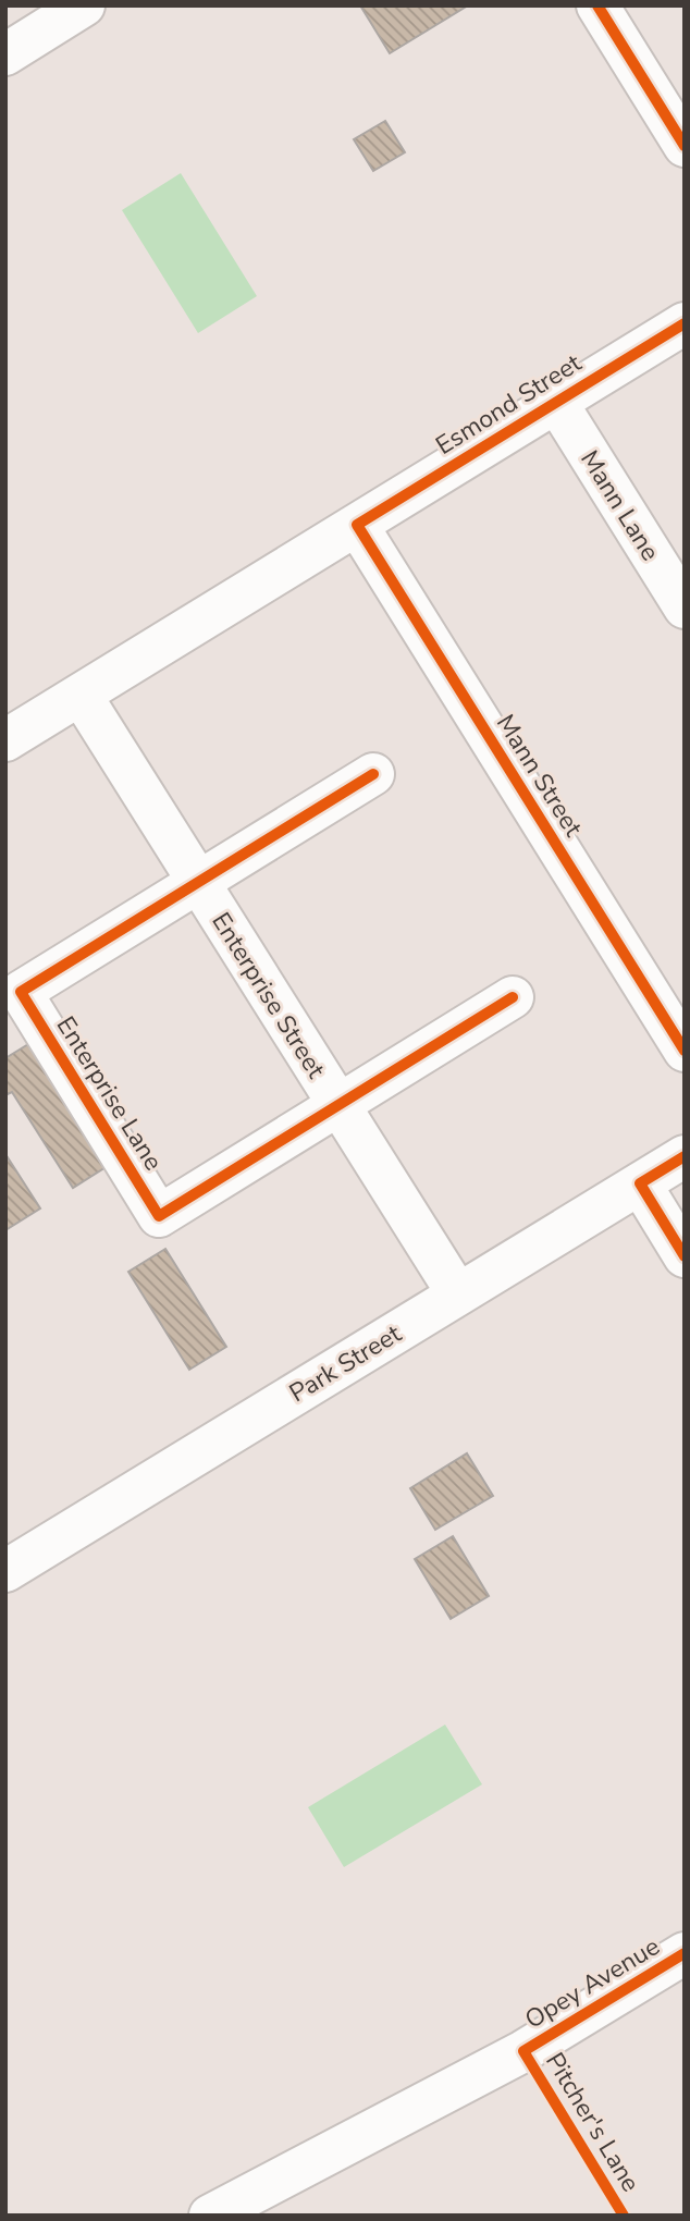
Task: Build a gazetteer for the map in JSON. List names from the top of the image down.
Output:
{
  "streets": {
    "street": [
      "Esmond Street",
      "Mann Lane",
      "Mann Street",
      "Enterprise Street",
      "Enterprise Lane",
      "Park Street",
      "Opey Avenue"
    ],
    "cycle path": ["Pitcher's Lane"]
  },
  "crossings": [
    ["Esmond Street", "Mann Lane"],
    ["Esmond Street", "Mann Street"],
    ["Esmond Street", "Enterprise Street"],
    ["Enterprise Street", "Enterprise Lane"],
    ["Enterprise Street", "Park Street"],
    ["Opey Avenue", "Pitcher's Lane"]
  ]
}
